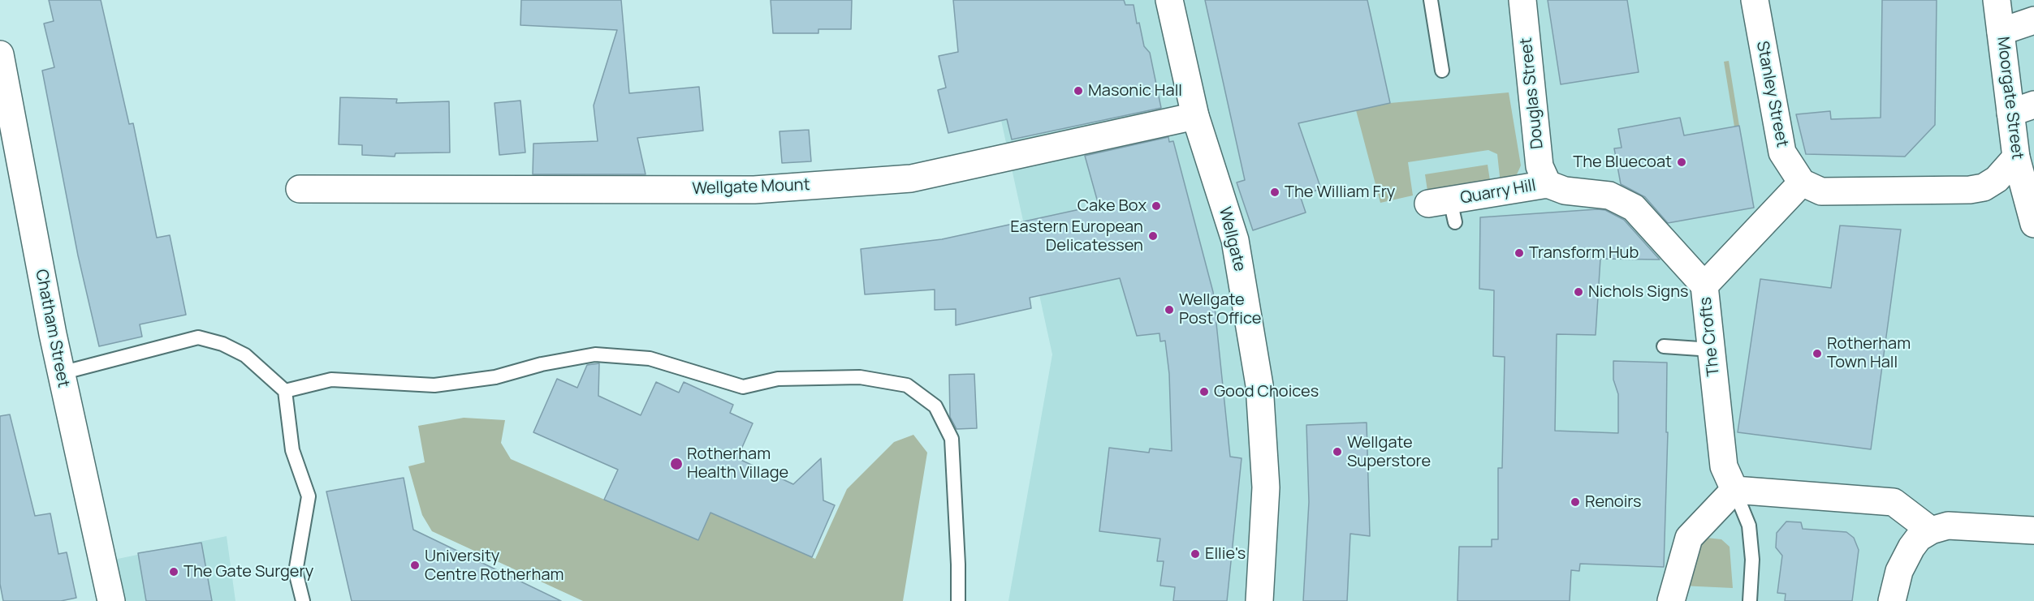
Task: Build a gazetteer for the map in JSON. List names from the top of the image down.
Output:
{
  "streets": {
    "street": [
      "Douglas Street",
      "Stanley Street",
      "Moorgate Street",
      "Wellgate Mount",
      "Quarry Hill",
      "Wellgate",
      "Chatham Street",
      "The Crofts"
    ]
  },
  "crossings": [
    ["Douglas Street", "Quarry Hill"],
    ["Stanley Street", "The Crofts"],
    ["Wellgate Mount", "Wellgate"],
    ["Quarry Hill", "The Crofts"]
  ],
  "places": [
    "Masonic Hall",
    "The Bluecoat",
    "The William Fry",
    "Cake Box",
    "Eastern European Delicatessen",
    "Transform Hub",
    "Nichols Signs",
    "Wellgate Post Office",
    "Rotherham Town Hall",
    "Good Choices",
    "Wellgate Superstore",
    "Rotherham Health Village",
    "Renoirs",
    "Ellie's",
    "University Centre Rotherham",
    "The Gate Surgery"
  ]
}
